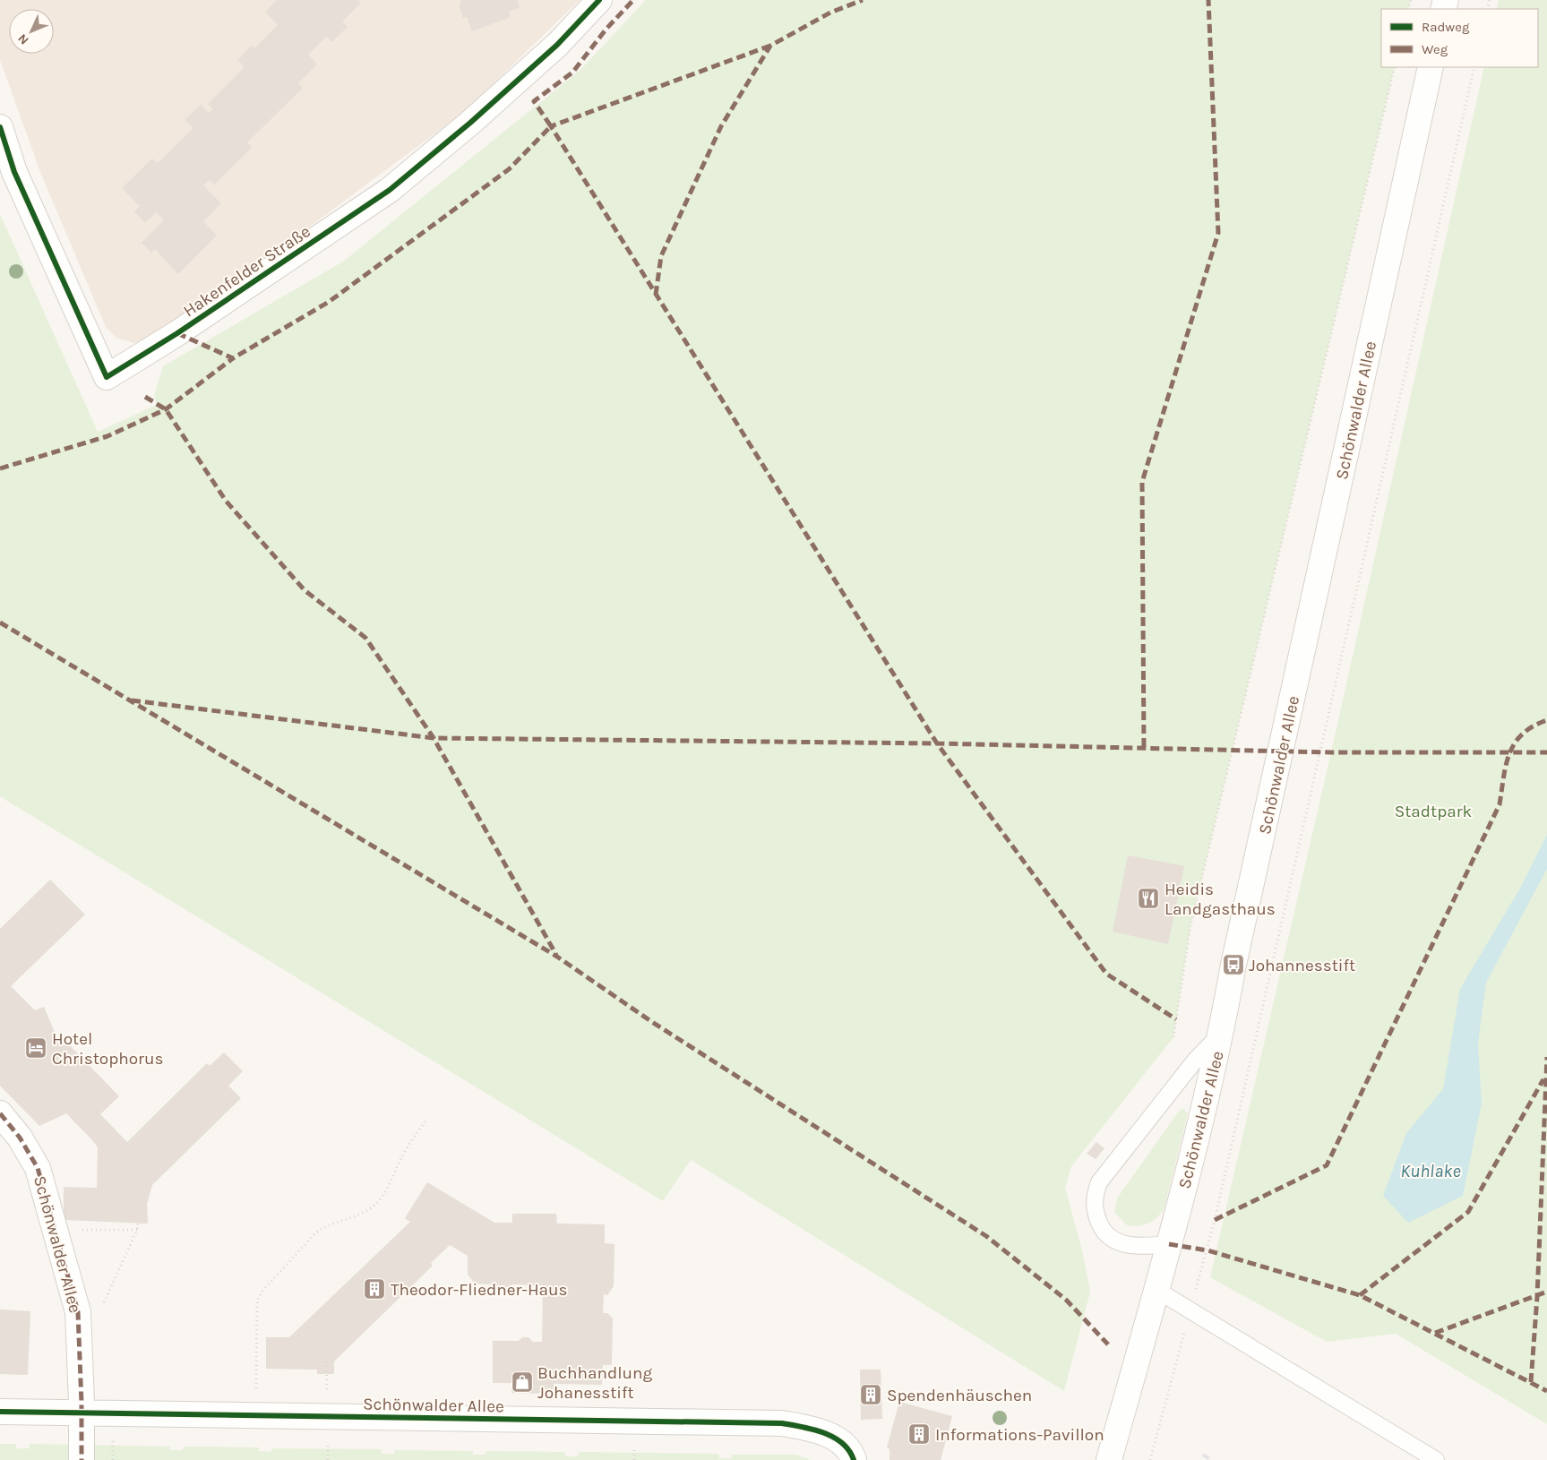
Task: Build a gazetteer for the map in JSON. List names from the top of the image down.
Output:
{
  "streets": {
    "street": ["Hakenfelder Straße", "Schönwalder Allee"]
  },
  "water": ["Kuhlake"],
  "parks": ["Stadtpark"],
  "places": {
    "restaurant": ["Heidis Landgasthaus"],
    "bus stop": ["Johannesstift"],
    "hotel": ["Hotel Christophorus"],
    "building": ["Theodor-Fliedner-Haus", "Spendenhäuschen", "Informations-Pavillon"],
    "shop": ["Buchhandlung Johanesstift"]
  },
  "legend": ["Radweg", "Weg"],
  "north": "bottom left"
}
